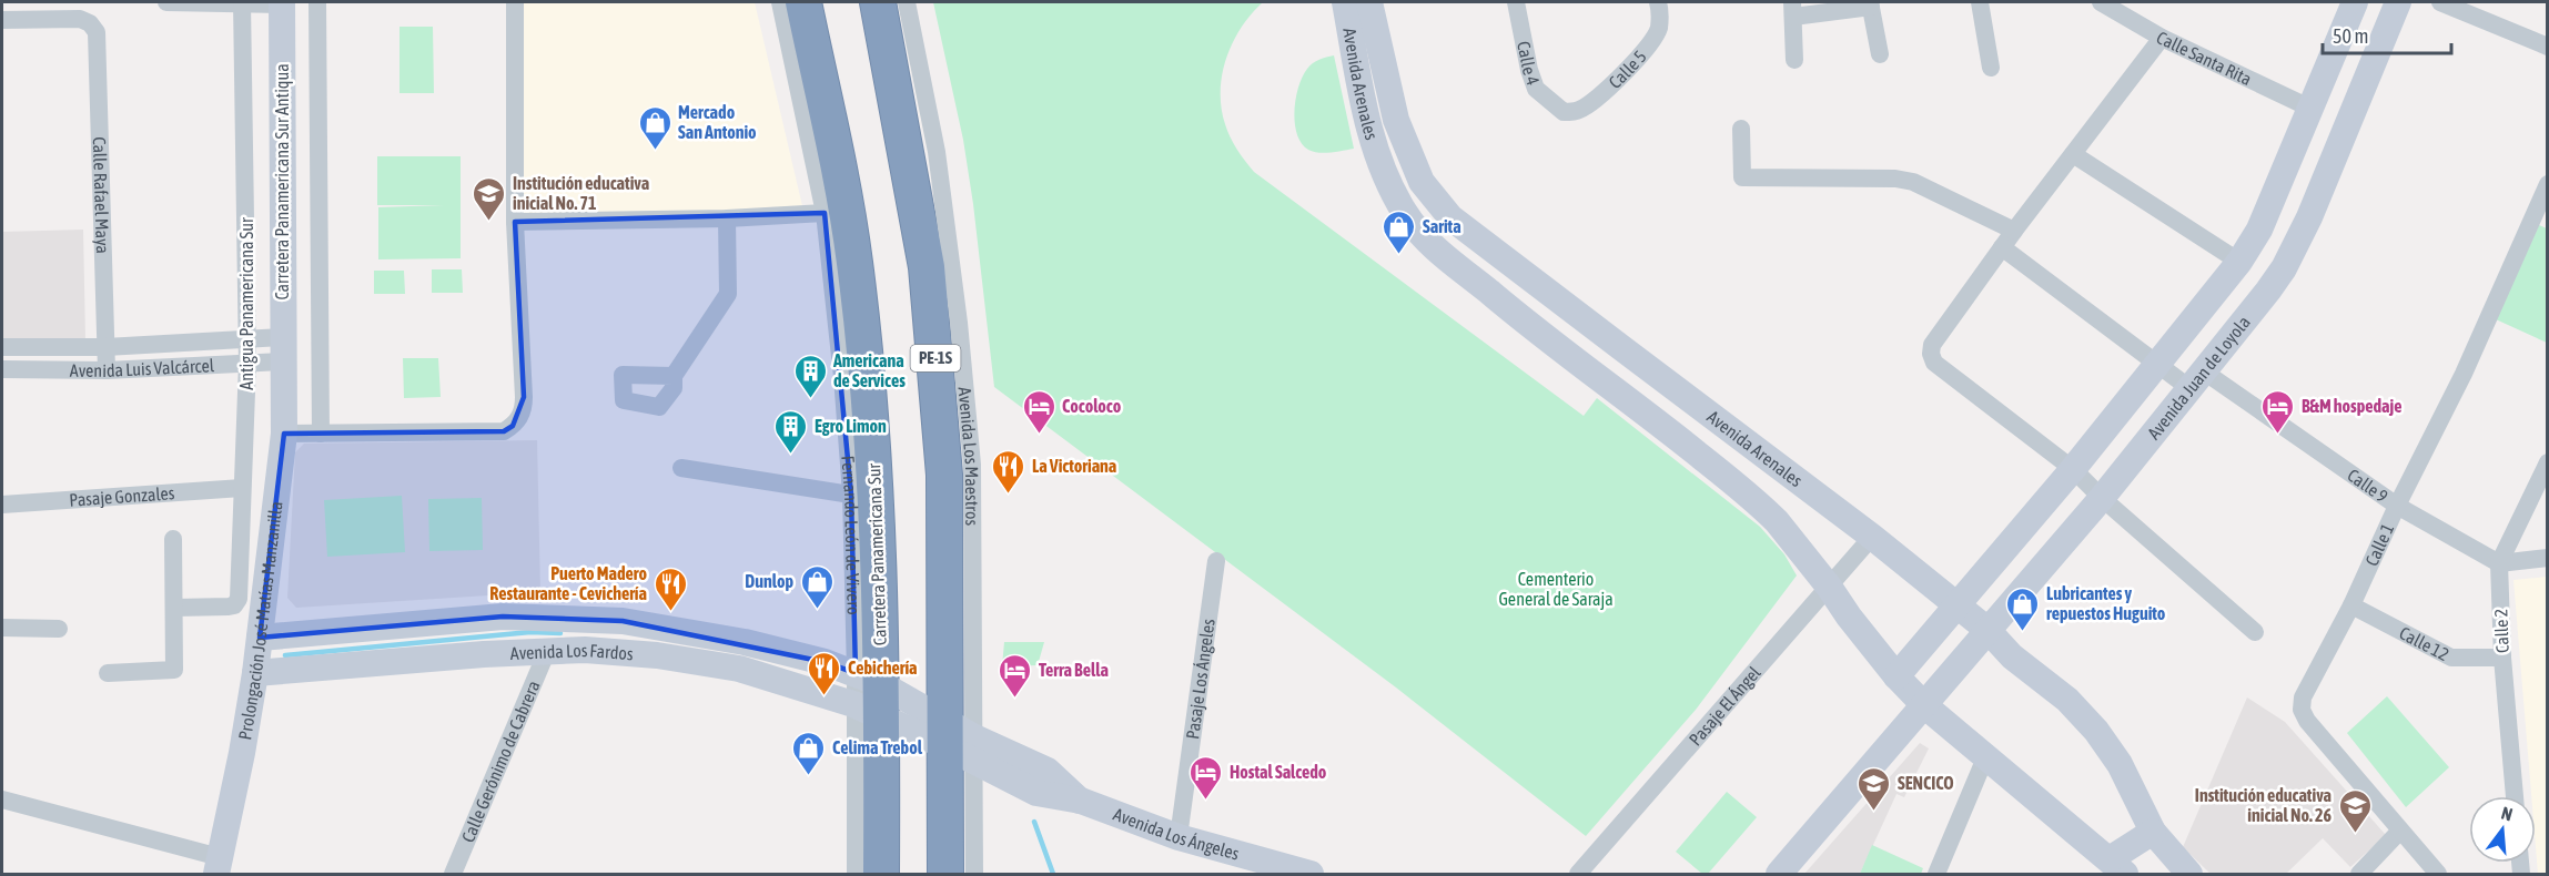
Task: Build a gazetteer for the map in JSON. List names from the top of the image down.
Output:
{
  "streets": {
    "highway": ["PE-1S", "Carretera Panamericana Sur"],
    "street": [
      "Calle Santa Rita",
      "Calle 4",
      "Calle 5",
      "Avenida Arenales",
      "Carretera Panamericana Sur Antiqua",
      "Calle Rafael Maya",
      "Antigua Panamericana Sur",
      "Avenida Luis Valcárcel",
      "Avenida Juan de Loyola",
      "Avenida Los Maestros",
      "Calle 9",
      "Pasaje Gonzales",
      "Fernando León de Vivero",
      "Calle 1",
      "Prolongación José Matías Manzanilla",
      "Calle 2",
      "Calle 12",
      "Avenida Los Fardos",
      "Pasaje Los Ángeles",
      "Pasaje El Ángel",
      "Calle Gerónimo de Cabrera",
      "Avenida Los Ángeles"
    ]
  },
  "crossings": [
    ["Calle 4", "Calle 5"],
    ["Avenida Arenales", "Avenida Juan de Loyola"],
    ["Avenida Arenales", "Pasaje El Ángel"],
    ["Carretera Panamericana Sur Antiqua", "Avenida Luis Valcárcel"],
    ["Carretera Panamericana Sur Antiqua", "Prolongación José Matías Manzanilla"],
    ["Calle Rafael Maya", "Avenida Luis Valcárcel"],
    ["Antigua Panamericana Sur", "Avenida Luis Valcárcel"],
    ["Antigua Panamericana Sur", "Pasaje Gonzales"],
    ["PE-1S", "Avenida Los Maestros"],
    ["PE-1S", "Avenida Los Ángeles"],
    ["Avenida Luis Valcárcel", "Prolongación José Matías Manzanilla"],
    ["Avenida Juan de Loyola", "Calle 9"],
    ["Avenida Los Maestros", "Avenida Los Ángeles"],
    ["Calle 9", "Calle 1"],
    ["Calle 9", "Calle 2"],
    ["Fernando León de Vivero", "Carretera Panamericana Sur"],
    ["Fernando León de Vivero", "Avenida Los Fardos"],
    ["Fernando León de Vivero", "Avenida Los Ángeles"],
    ["Calle 1", "Calle 12"],
    ["Carretera Panamericana Sur", "Avenida Los Fardos"],
    ["Carretera Panamericana Sur", "Avenida Los Ángeles"],
    ["Prolongación José Matías Manzanilla", "Avenida Los Fardos"],
    ["Calle 2", "Calle 12"],
    ["Avenida Los Fardos", "Calle Gerónimo de Cabrera"],
    ["Avenida Los Fardos", "Avenida Los Ángeles"],
    ["Pasaje Los Ángeles", "Avenida Los Ángeles"]
  ],
  "parks": ["Cementerio General de Saraja"],
  "places": {
    "shop": [
      "Mercado San Antonio",
      "Sarita",
      "Dunlop",
      "Lubricantes y repuestos Huguito",
      "Celima Trebol"
    ],
    "school or university": ["Institución educativa inicial No. 71", "SENCICO", "Institución educativa inicial No. 26"],
    "building": ["Americana de Services", "Egro Limon"],
    "hotel": [
      "Cocoloco",
      "B&M hospedaje",
      "Terra Bella",
      "Hostal Salcedo"
    ],
    "restaurant": ["La Victoriana", "Puerto Madero Restaurante - Cevichería", "Cebichería"]
  },
  "scale_bar": "50 m",
  "north": "top"
}
